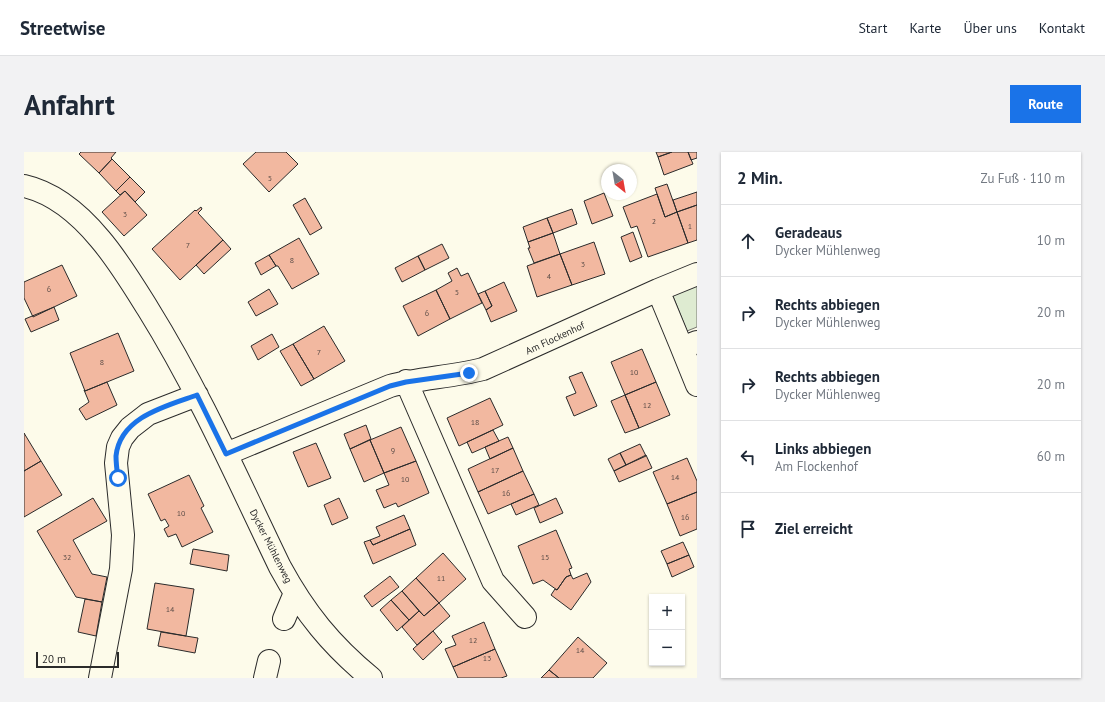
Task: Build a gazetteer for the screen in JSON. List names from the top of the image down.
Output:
{
  "streets": {
    "street": ["Am Flockenhof", "Dycker Mühlenweg"]
  },
  "crossings": [
    ["Am Flockenhof", "Dycker Mühlenweg"]
  ],
  "house_numbers": [
    "5",
    "3",
    "2",
    "1",
    "7",
    "8",
    "3",
    "4",
    "6",
    "5",
    "6",
    "7",
    "8",
    "10",
    "12",
    "18",
    "9",
    "17",
    "14",
    "10",
    "16",
    "10",
    "16",
    "32",
    "15",
    "11",
    "14",
    "12",
    "14",
    "13"
  ],
  "scale_bar": "20 m",
  "north": "bottom right",
  "page": {
    "header": "Streetwise",
    "nav": [
      "Start",
      "Karte",
      "Über uns",
      "Kontakt"
    ],
    "buttons": "Route",
    "title": "Anfahrt",
    "heading": ["2 Min.", "Zu Fuß · 110 m"],
    "list": [
      ["Geradeaus", "Dycker Mühlenweg", "10 m"],
      ["Rechts abbiegen", "Dycker Mühlenweg", "20 m"],
      ["Rechts abbiegen", "Dycker Mühlenweg", "20 m"],
      ["Links abbiegen", "Am Flockenhof", "60 m"],
      "Ziel erreicht"
    ],
    "map_buttons": ["+", "−"],
    "scale": "20 m"
  }
}
